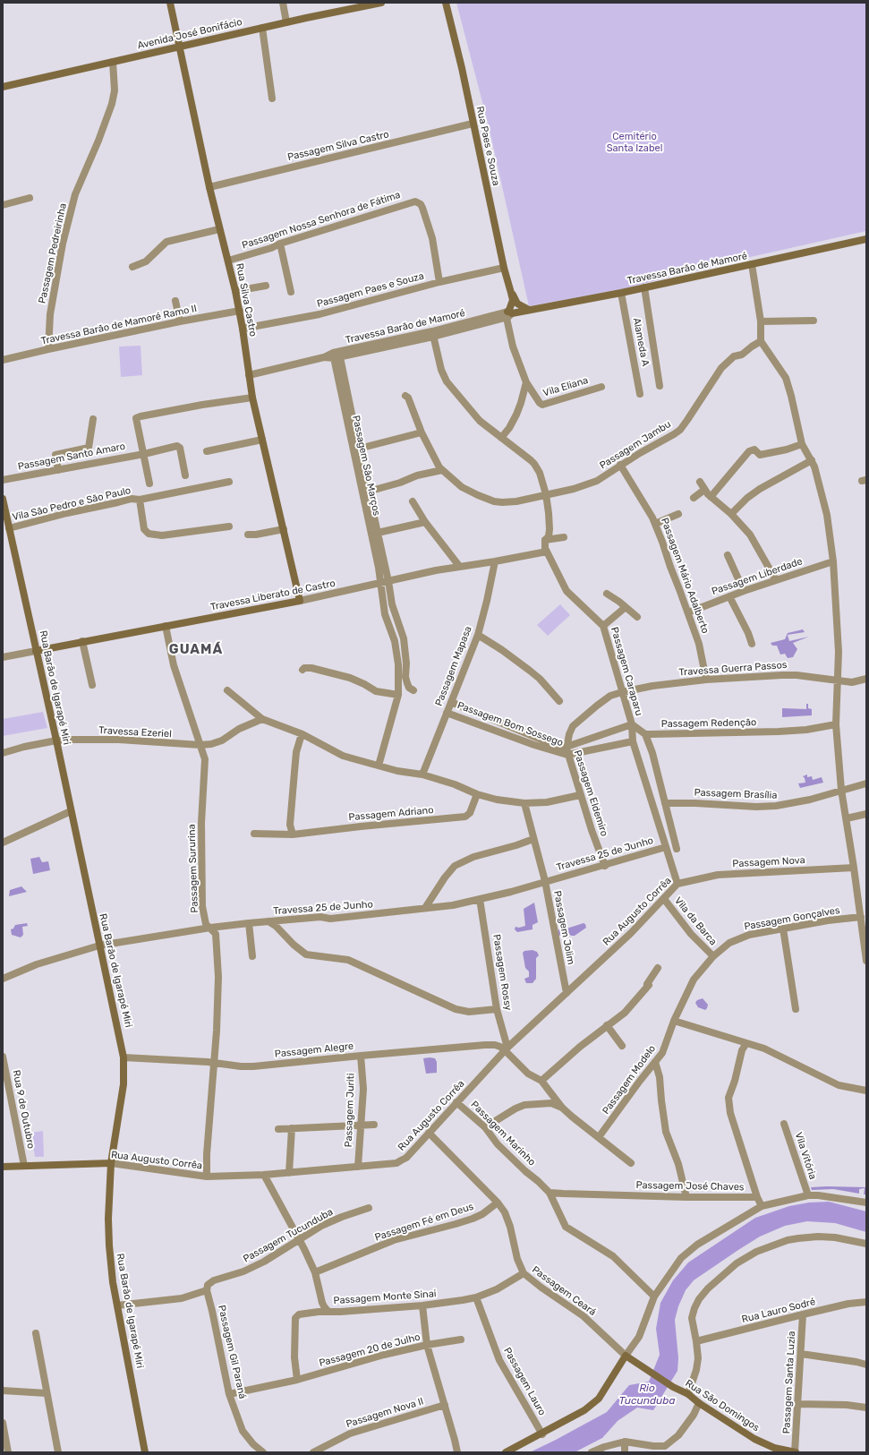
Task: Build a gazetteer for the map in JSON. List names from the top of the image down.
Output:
{
  "streets": {
    "street": [
      "Avenida José Bonifácio",
      "Passagem Silva Castro",
      "Rua Paes e Souza",
      "Passagem Nossa Senhora de Fátima",
      "Passagem Pedreirinha",
      "Travessa Barão de Mamoré",
      "Passagem Paes e Souza",
      "Rua Silva Castro",
      "Travessa Barão de Mamoré Ramo II",
      "Alameda A",
      "Vila Eliana",
      "Passagem Jambu",
      "Passagem Santo Amaro",
      "Passagem São Marços",
      "Vila São Pedro e São Paulo",
      "Passagem Mário Adalberto",
      "Passagem Liberdade",
      "Travessa Liberato de Castro",
      "Passagem Mapasa",
      "Travessa Guerra Passos",
      "Passagem Caraparu",
      "Rua Barão de Igarapé Miri",
      "Passagem Redenção",
      "Passagem Bom Sossego",
      "Travessa Ezeriel",
      "Passagem Eldemiro",
      "Passagem Brasília",
      "Passagem Adriano",
      "Travessa 25 de Junho",
      "Passagem Nova",
      "Passagem Sururina",
      "Rua Augusto Corrêa",
      "Passagem Gonçalves",
      "Vila da Barca",
      "Passagem Jolim",
      "Passagem Rossy",
      "Passagem Alegre",
      "Passagem Modelo",
      "Rua 9 de Outubro",
      "Passagem Juriti",
      "Passagem Marinho",
      "Vila Vitória",
      "Passagem José Chaves",
      "Passagem Fé em Deus",
      "Passagem Tucunduba",
      "Passagem Ceará",
      "Passagem Monte Sinai",
      "Rua Lauro Sodré",
      "Passagem 20 de Julho",
      "Passagem Gil Paraná",
      "Passagem Lauro",
      "Passagem Santa Luzia",
      "Rua São Domingos",
      "Passagem Nova II"
    ]
  },
  "crossings": [
    ["Avenida José Bonifácio", "Passagem Pedreirinha"],
    ["Avenida José Bonifácio", "Rua Silva Castro"],
    ["Passagem Silva Castro", "Rua Paes e Souza"],
    ["Passagem Silva Castro", "Rua Silva Castro"],
    ["Rua Paes e Souza", "Travessa Barão de Mamoré"],
    ["Rua Paes e Souza", "Passagem Paes e Souza"],
    ["Passagem Nossa Senhora de Fátima", "Passagem Paes e Souza"],
    ["Passagem Nossa Senhora de Fátima", "Rua Silva Castro"],
    ["Passagem Pedreirinha", "Travessa Barão de Mamoré Ramo II"],
    ["Travessa Barão de Mamoré", "Rua Silva Castro"],
    ["Travessa Barão de Mamoré", "Alameda A"],
    ["Travessa Barão de Mamoré", "Passagem São Marços"],
    ["Travessa Barão de Mamoré", "Passagem Caraparu"],
    ["Passagem Paes e Souza", "Rua Silva Castro"],
    ["Rua Silva Castro", "Travessa Barão de Mamoré Ramo II"],
    ["Rua Silva Castro", "Travessa Liberato de Castro"],
    ["Passagem Jambu", "Passagem Mário Adalberto"],
    ["Passagem Jambu", "Passagem Caraparu"],
    ["Passagem São Marços", "Travessa Liberato de Castro"],
    ["Vila São Pedro e São Paulo", "Rua Barão de Igarapé Miri"],
    ["Passagem Mário Adalberto", "Passagem Liberdade"],
    ["Passagem Mário Adalberto", "Travessa Guerra Passos"],
    ["Travessa Liberato de Castro", "Passagem Mapasa"],
    ["Travessa Liberato de Castro", "Passagem Caraparu"],
    ["Travessa Liberato de Castro", "Rua Barão de Igarapé Miri"],
    ["Travessa Liberato de Castro", "Passagem Sururina"],
    ["Passagem Mapasa", "Passagem Bom Sossego"],
    ["Travessa Guerra Passos", "Passagem Caraparu"],
    ["Travessa Guerra Passos", "Passagem Bom Sossego"],
    ["Passagem Caraparu", "Passagem Bom Sossego"],
    ["Passagem Caraparu", "Travessa 25 de Junho"],
    ["Passagem Caraparu", "Rua Augusto Corrêa"],
    ["Rua Barão de Igarapé Miri", "Travessa Ezeriel"],
    ["Rua Barão de Igarapé Miri", "Travessa 25 de Junho"],
    ["Rua Barão de Igarapé Miri", "Rua Augusto Corrêa"],
    ["Rua Barão de Igarapé Miri", "Passagem Alegre"],
    ["Rua Barão de Igarapé Miri", "Passagem Tucunduba"],
    ["Passagem Bom Sossego", "Passagem Eldemiro"],
    ["Travessa Ezeriel", "Passagem Sururina"],
    ["Passagem Eldemiro", "Travessa 25 de Junho"],
    ["Travessa 25 de Junho", "Passagem Sururina"],
    ["Travessa 25 de Junho", "Passagem Jolim"],
    ["Travessa 25 de Junho", "Passagem Rossy"],
    ["Passagem Nova", "Rua Augusto Corrêa"],
    ["Passagem Sururina", "Rua Augusto Corrêa"],
    ["Passagem Sururina", "Passagem Alegre"],
    ["Rua Augusto Corrêa", "Vila da Barca"],
    ["Rua Augusto Corrêa", "Passagem Jolim"],
    ["Rua Augusto Corrêa", "Passagem Rossy"],
    ["Rua Augusto Corrêa", "Passagem Alegre"],
    ["Rua Augusto Corrêa", "Rua 9 de Outubro"],
    ["Rua Augusto Corrêa", "Passagem Juriti"],
    ["Rua Augusto Corrêa", "Passagem Marinho"],
    ["Rua Augusto Corrêa", "Passagem Ceará"],
    ["Rua Augusto Corrêa", "Passagem Monte Sinai"],
    ["Passagem Gonçalves", "Passagem Modelo"],
    ["Vila da Barca", "Passagem Modelo"],
    ["Passagem Rossy", "Passagem Alegre"],
    ["Passagem Rossy", "Passagem Modelo"],
    ["Passagem Alegre", "Passagem Juriti"],
    ["Passagem Marinho", "Passagem José Chaves"],
    ["Passagem Fé em Deus", "Passagem Ceará"],
    ["Passagem Fé em Deus", "Passagem Monte Sinai"],
    ["Passagem Tucunduba", "Passagem Monte Sinai"],
    ["Passagem Tucunduba", "Passagem Gil Paraná"],
    ["Passagem Ceará", "Passagem Monte Sinai"],
    ["Passagem Ceará", "Rua São Domingos"],
    ["Passagem Monte Sinai", "Passagem Lauro"],
    ["Rua Lauro Sodré", "Passagem Santa Luzia"],
    ["Passagem 20 de Julho", "Passagem Gil Paraná"],
    ["Passagem 20 de Julho", "Passagem Nova II"],
    ["Passagem Santa Luzia", "Rua São Domingos"]
  ],
  "districts": ["GUAMÁ"],
  "water": ["Rio Tucunduba"],
  "parks": ["Cemitério Santa Izabel"]
}
